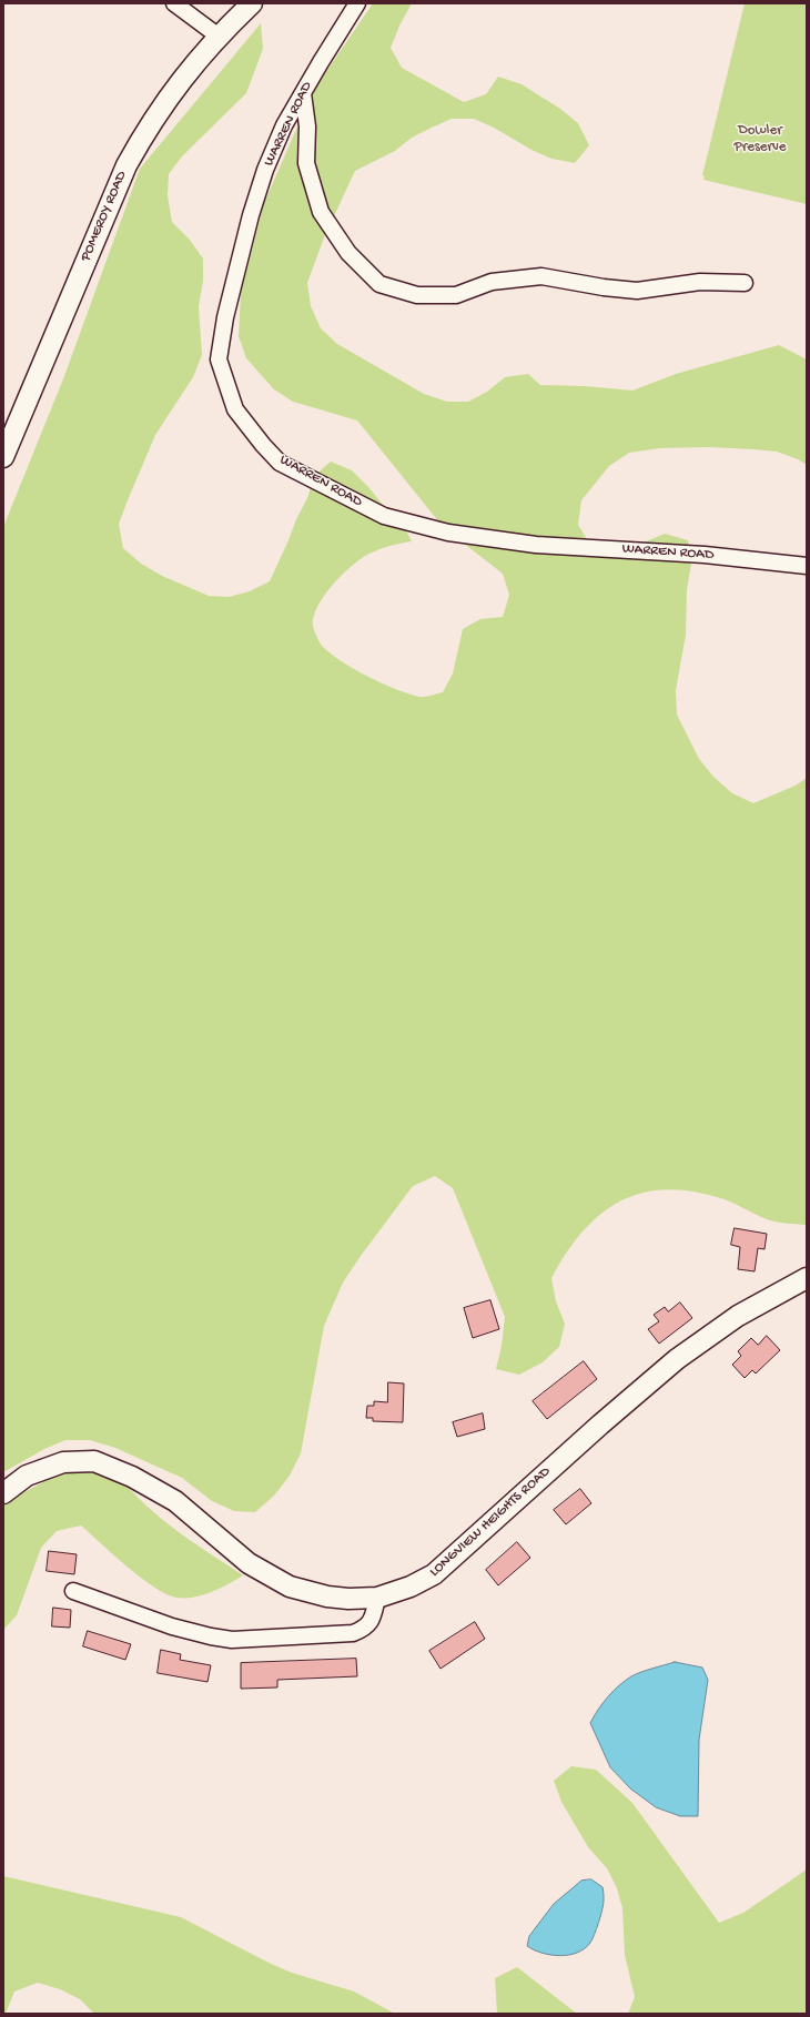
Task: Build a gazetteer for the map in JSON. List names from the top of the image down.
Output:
{
  "streets": {
    "street": ["WARREN ROAD", "POMEROY ROAD", "LONGVIEW HEIGHTS ROAD"]
  },
  "parks": ["Dowler Preserve"]
}
